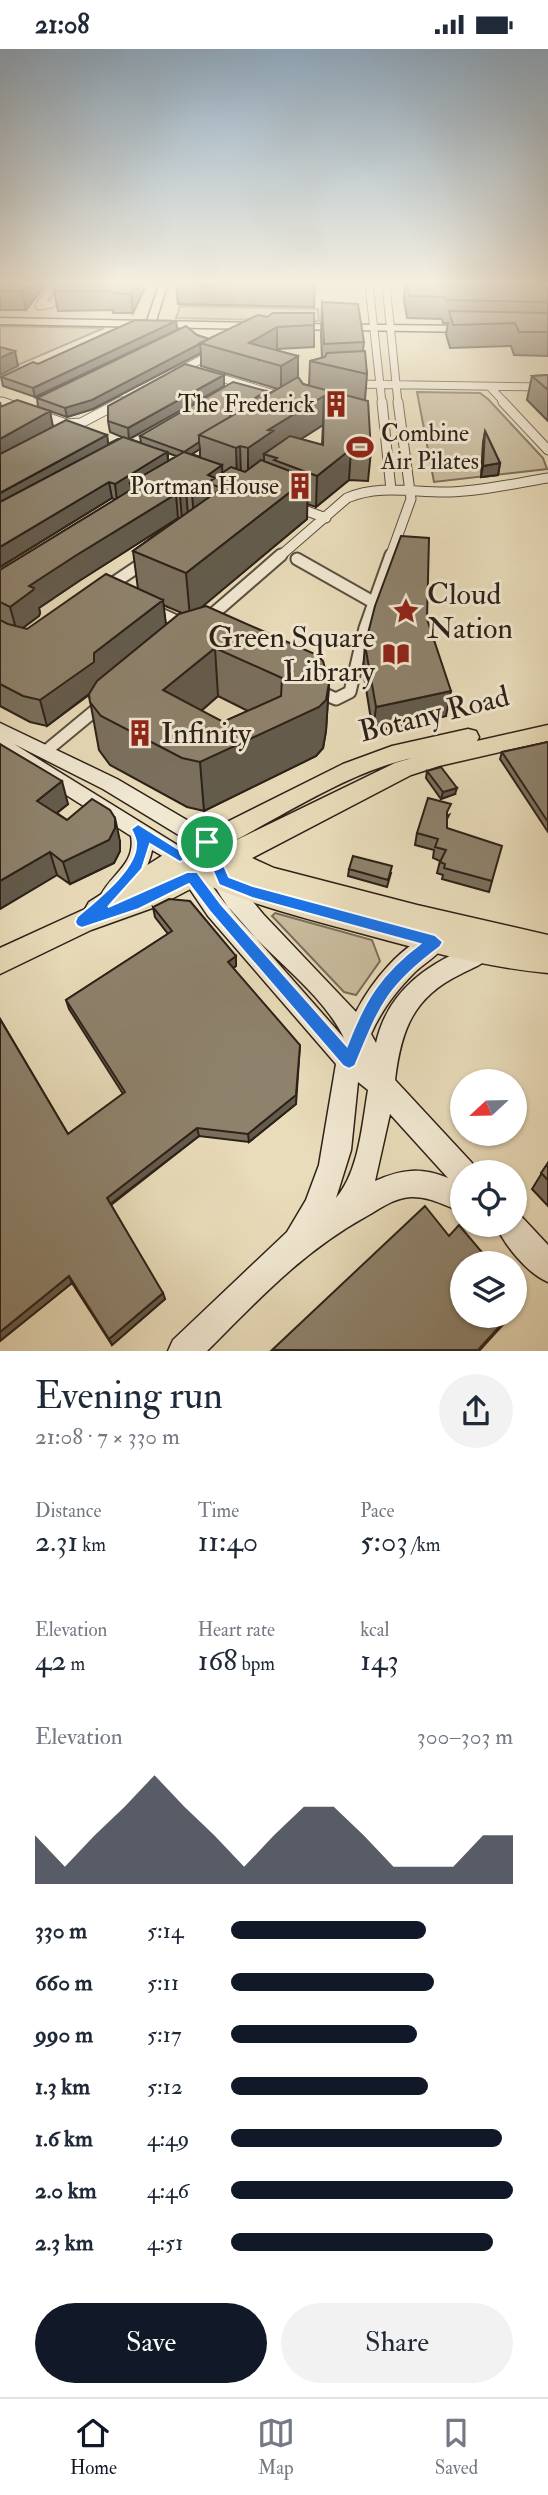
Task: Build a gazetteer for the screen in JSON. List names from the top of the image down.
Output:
{
  "streets": {
    "main road": ["Botany Road"]
  },
  "places": {
    "building": ["The Frederick", "Portman House", "Infinity"],
    "sports": ["Combine Air Pilates"],
    "place": ["Cloud Nation"],
    "library": ["Green Square Library"]
  },
  "north": "left",
  "page": {
    "status": "21:08",
    "heading": ["Evening run", "21:08 · 7 × 330 m"],
    "stats": [
      ["Distance", "2.31 km"],
      ["Time", "11:40"],
      ["Pace", "5:03 /km"],
      ["Elevation", "42 m"],
      ["Heart rate", "168 bpm"],
      ["kcal", "143"]
    ],
    "chart": ["Elevation", "300–303 m"],
    "list": [
      {
        "name": "330 m",
        "note": "5:14"
      },
      {
        "name": "660 m",
        "note": "5:11"
      },
      {
        "name": "990 m",
        "note": "5:17"
      },
      {
        "name": "1.3 km",
        "note": "5:12"
      },
      {
        "name": "1.6 km",
        "note": "4:49"
      },
      {
        "name": "2.0 km",
        "note": "4:46"
      },
      {
        "name": "2.3 km",
        "note": "4:51"
      }
    ],
    "buttons": ["Save", "Share"],
    "tabs": ["Home", "Map", "Saved"]
  }
}
